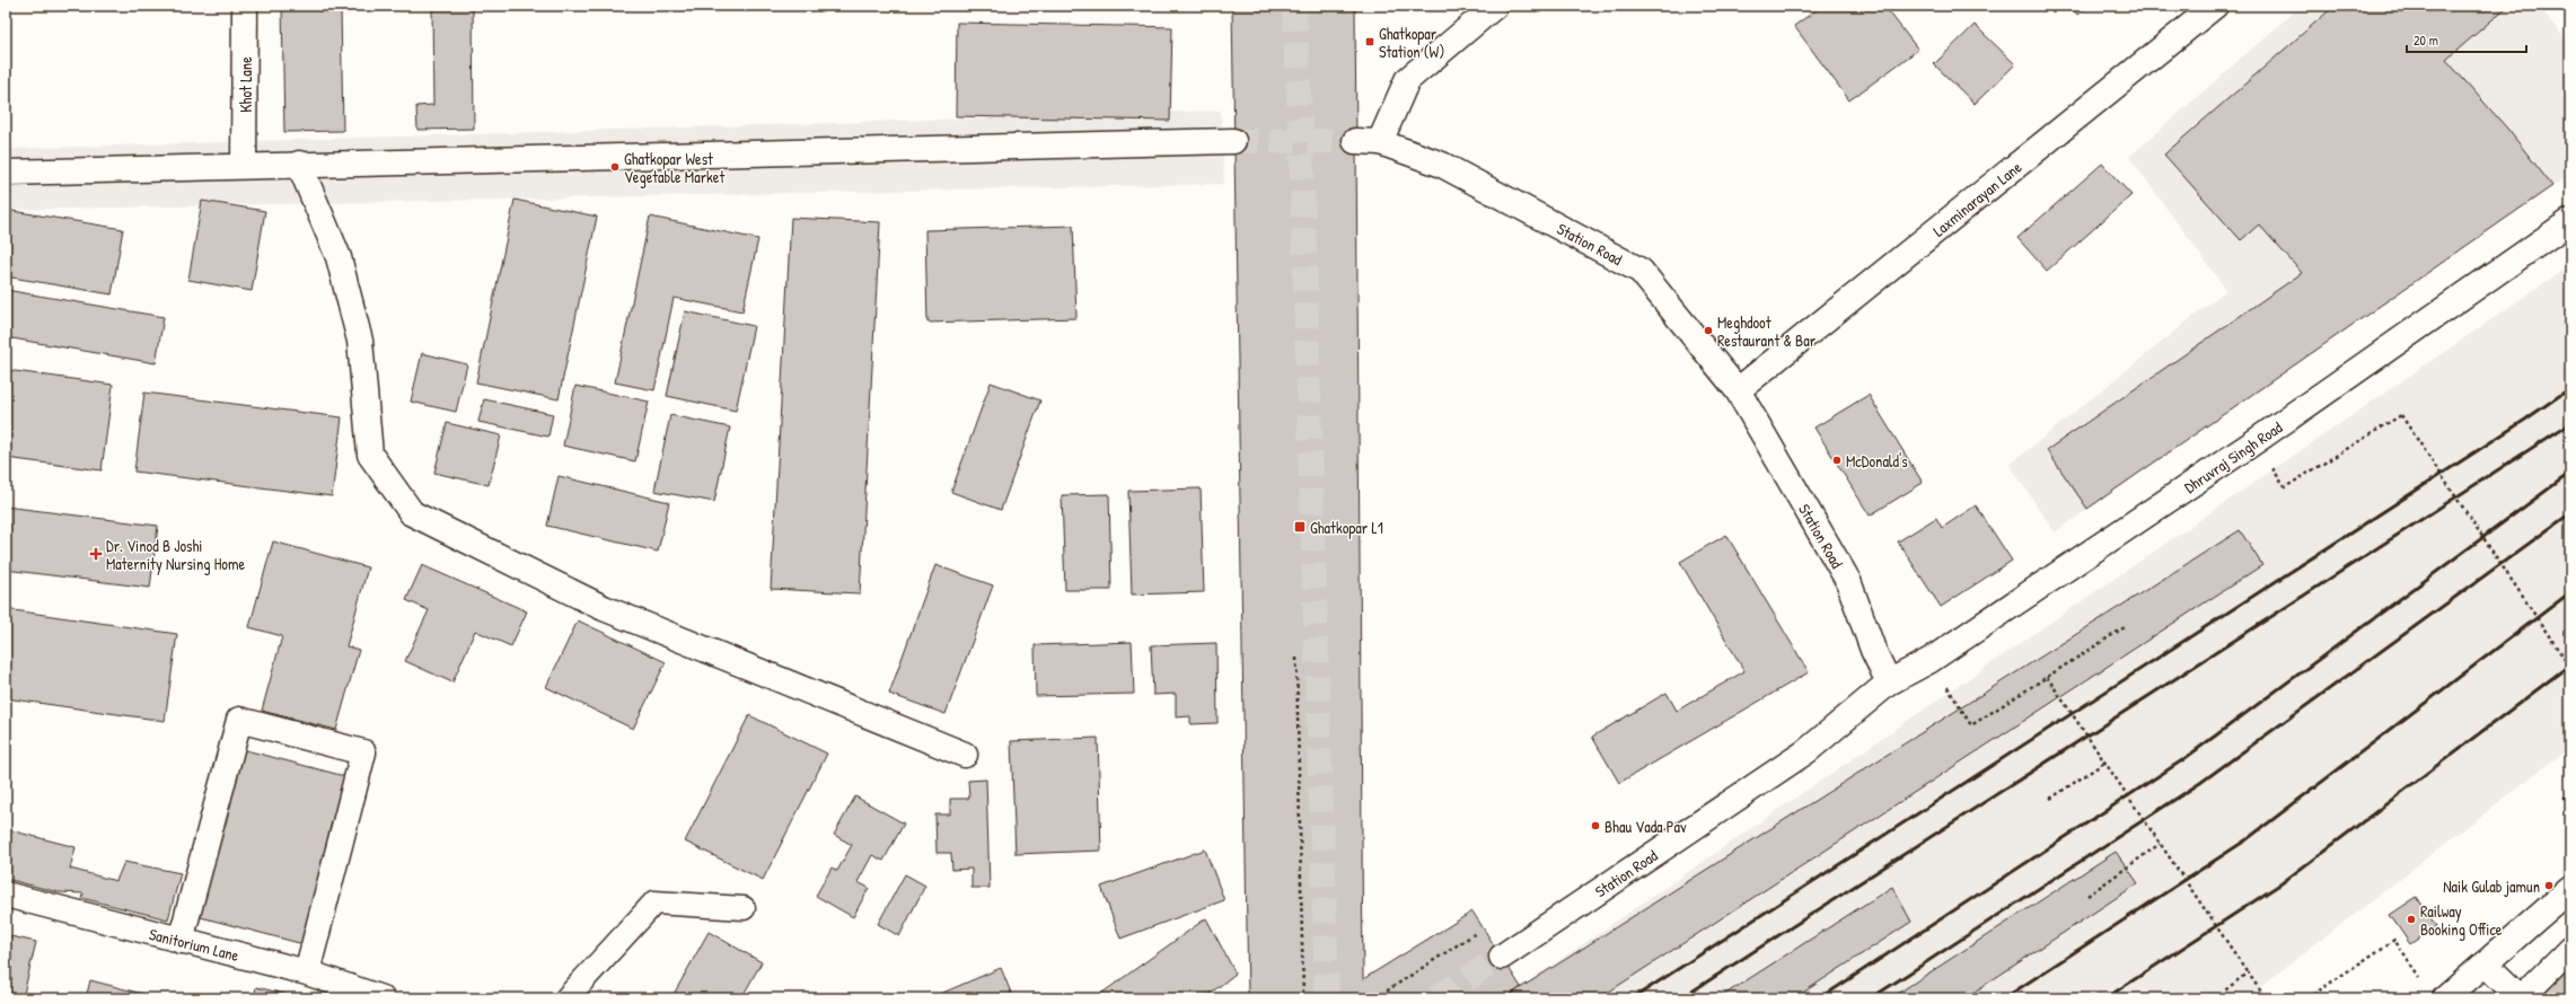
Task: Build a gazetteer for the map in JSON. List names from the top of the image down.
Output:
{
  "streets": {
    "street": [
      "Khot Lane",
      "Laxminarayan Lane",
      "Station Road",
      "Dhruvraj Singh Road",
      "Sanitorium Lane"
    ]
  },
  "crossings": [
    ["Laxminarayan Lane", "Station Road"],
    ["Station Road", "Dhruvraj Singh Road"]
  ],
  "places": {
    "transit": ["Ghatkopar Station (W)", "Ghatkopar L1"],
    "other": [
      "Ghatkopar West Vegetable Market",
      "Meghdoot Restaurant & Bar",
      "McDonald's",
      "Bhau Vada Pav",
      "Naik Gulab jamun",
      "Railway Booking Office"
    ],
    "health": ["Dr. Vinod B Joshi Maternity Nursing Home"]
  },
  "scale_bar": "20 m"
}
